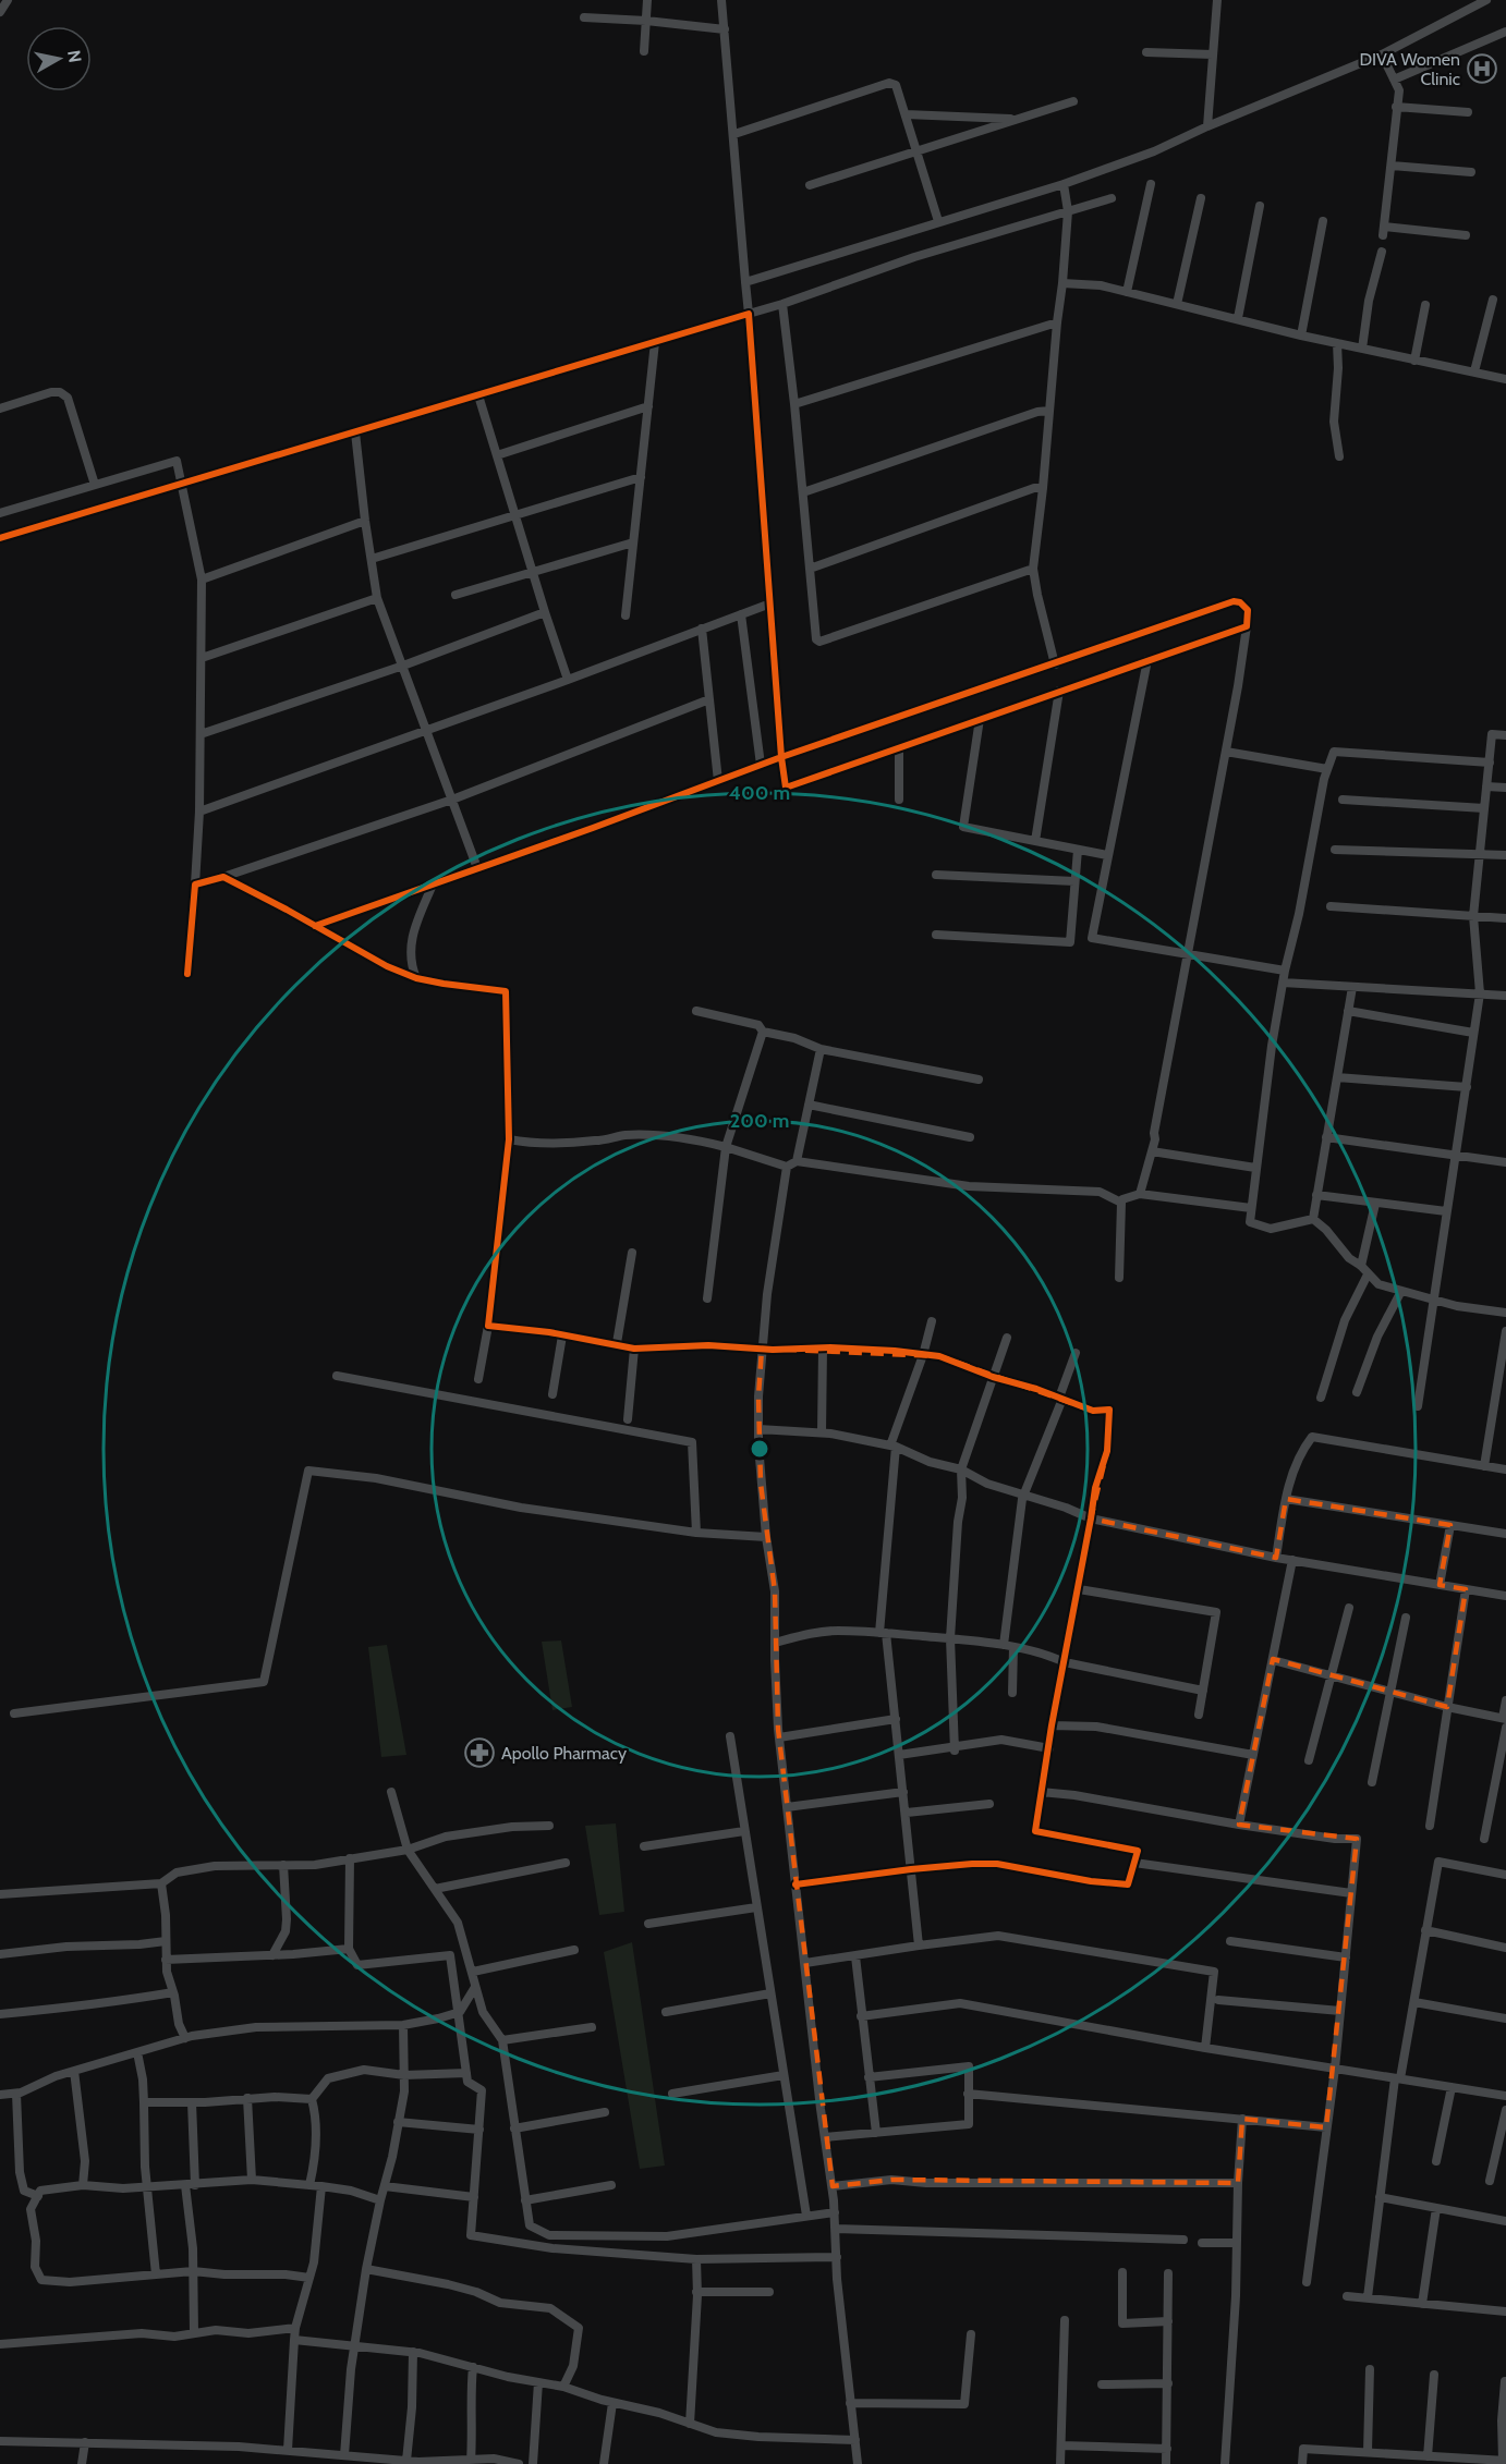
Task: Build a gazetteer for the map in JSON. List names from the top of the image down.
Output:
{
  "places": {
    "hospital": ["DIVA Women Clinic"],
    "pharmacy": ["Apollo Pharmacy"]
  },
  "north": "right",
  "rings": ["400 m", "200 m"]
}
